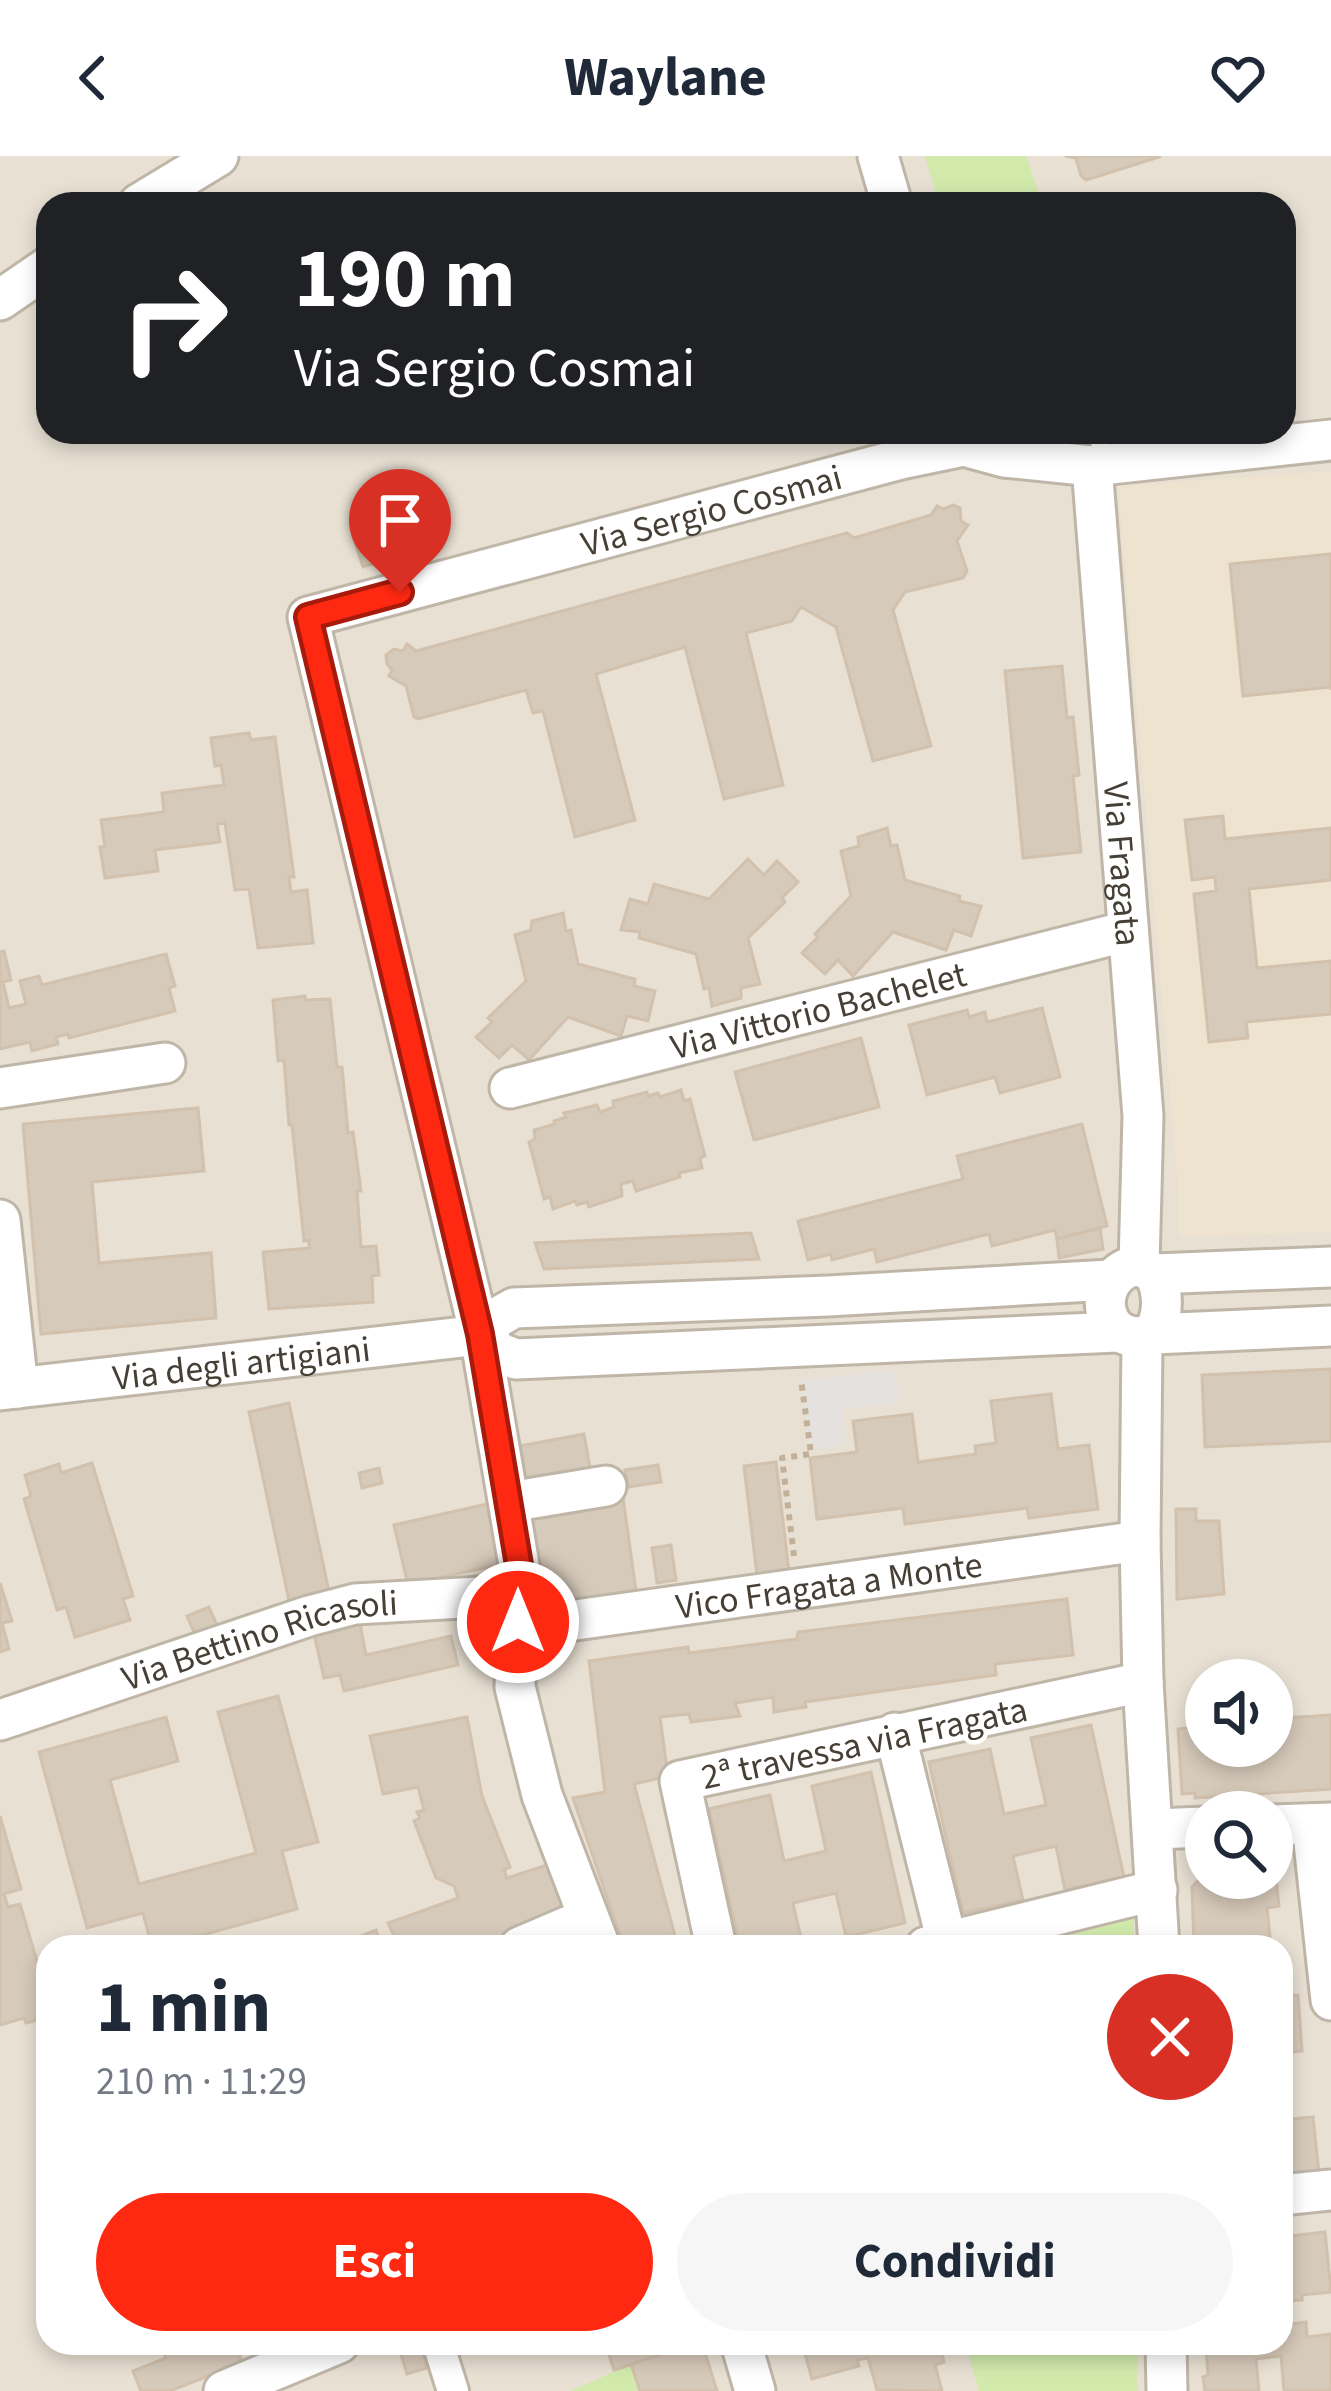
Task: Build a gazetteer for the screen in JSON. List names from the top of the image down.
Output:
{
  "streets": {
    "street": [
      "Via Sergio Cosmai",
      "Via Fragata",
      "Via Vittorio Bachelet",
      "Via degli artigiani",
      "Vico Fragata a Monte",
      "Via Bettino Ricasoli",
      "2ª travessa via Fragata"
    ]
  },
  "crossings": [
    ["Via Sergio Cosmai", "Via Fragata"],
    ["Via Sergio Cosmai", "Via degli artigiani"],
    ["Via Fragata", "Via Vittorio Bachelet"],
    ["Via Fragata", "Via degli artigiani"],
    ["Vico Fragata a Monte", "Via Bettino Ricasoli"]
  ],
  "page": {
    "header": "Waylane",
    "turn": ["190 m", "Via Sergio Cosmai"],
    "heading": ["1 min", "210 m · 11:29"],
    "buttons": ["Esci", "Condividi"]
  }
}
